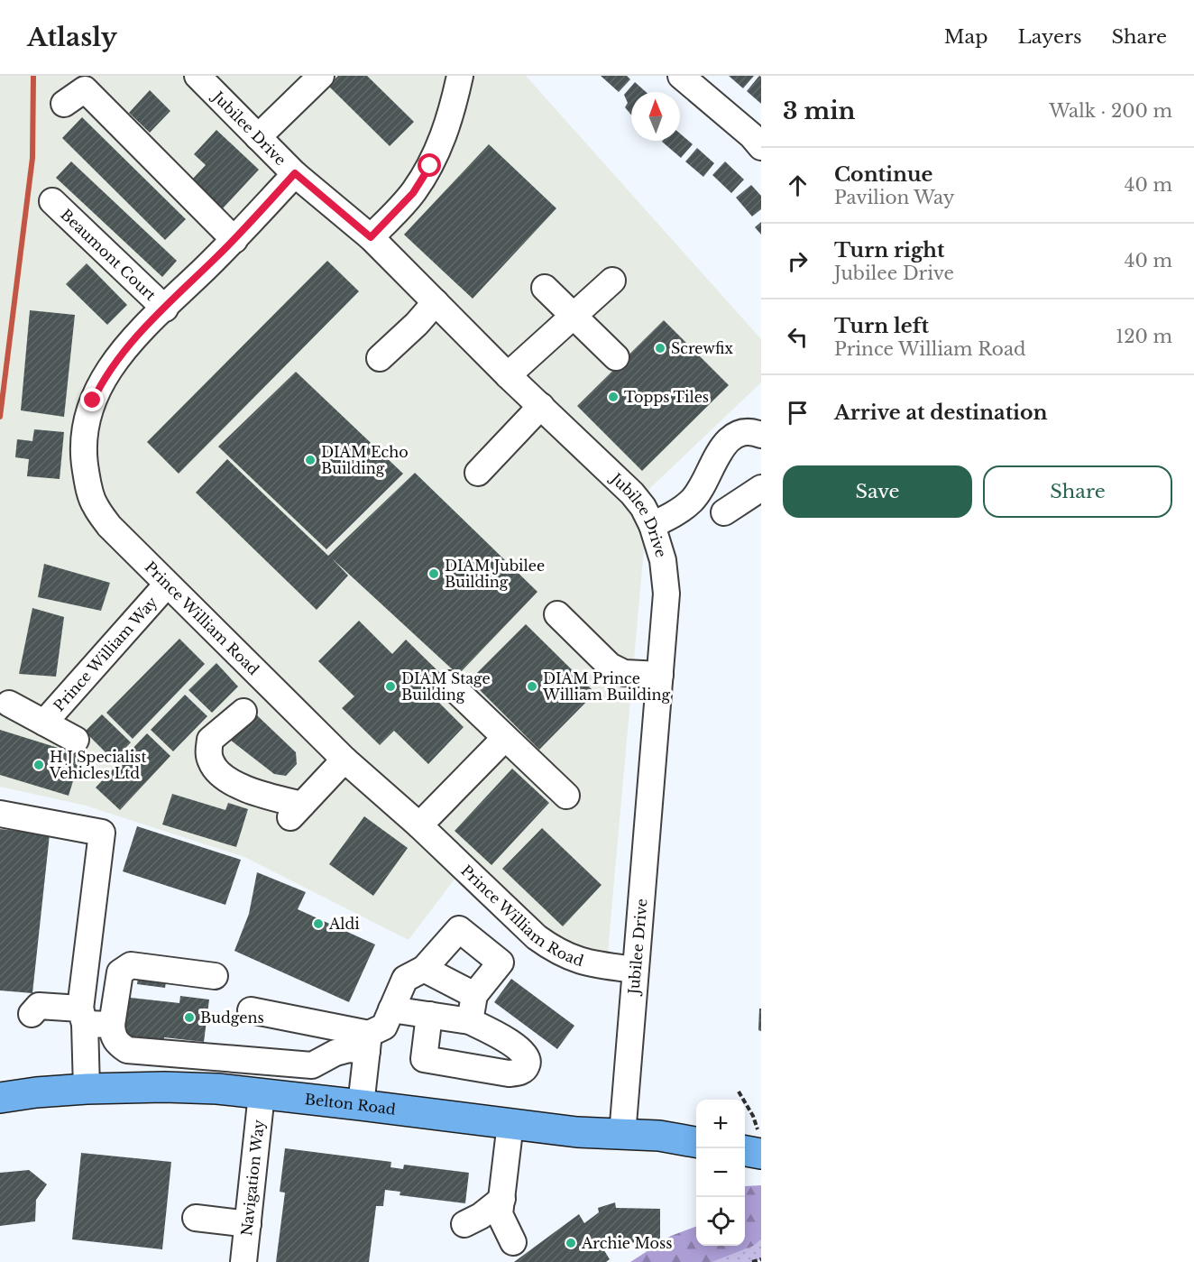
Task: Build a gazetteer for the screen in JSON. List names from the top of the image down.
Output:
{
  "streets": {
    "main road": ["Belton Road"],
    "street": [
      "Jubilee Drive",
      "Beaumont Court",
      "Prince William Road",
      "Prince William Way",
      "Navigation Way"
    ]
  },
  "crossings": [
    ["Jubilee Drive", "Prince William Road"],
    ["Jubilee Drive", "Belton Road"],
    ["Beaumont Court", "Prince William Road"],
    ["Prince William Road", "Prince William Way"],
    ["Belton Road", "Navigation Way"]
  ],
  "places": [
    "Screwfix",
    "Topps Tiles",
    "DIAM Echo Building",
    "DIAM Jubilee Building",
    "DIAM Stage Building",
    "DIAM Prince William Building",
    "H J Specialist Vehicles Ltd",
    "Aldi",
    "Budgens",
    "Archie Moss"
  ],
  "north": "top",
  "page": {
    "header": "Atlasly",
    "nav": ["Map", "Layers", "Share"],
    "heading": ["3 min", "Walk · 200 m"],
    "list": [
      ["Continue", "Pavilion Way", "40 m"],
      ["Turn right", "Jubilee Drive", "40 m"],
      ["Turn left", "Prince William Road", "120 m"],
      "Arrive at destination"
    ],
    "buttons": ["Save", "Share"],
    "map_buttons": ["+", "−"]
  }
}
